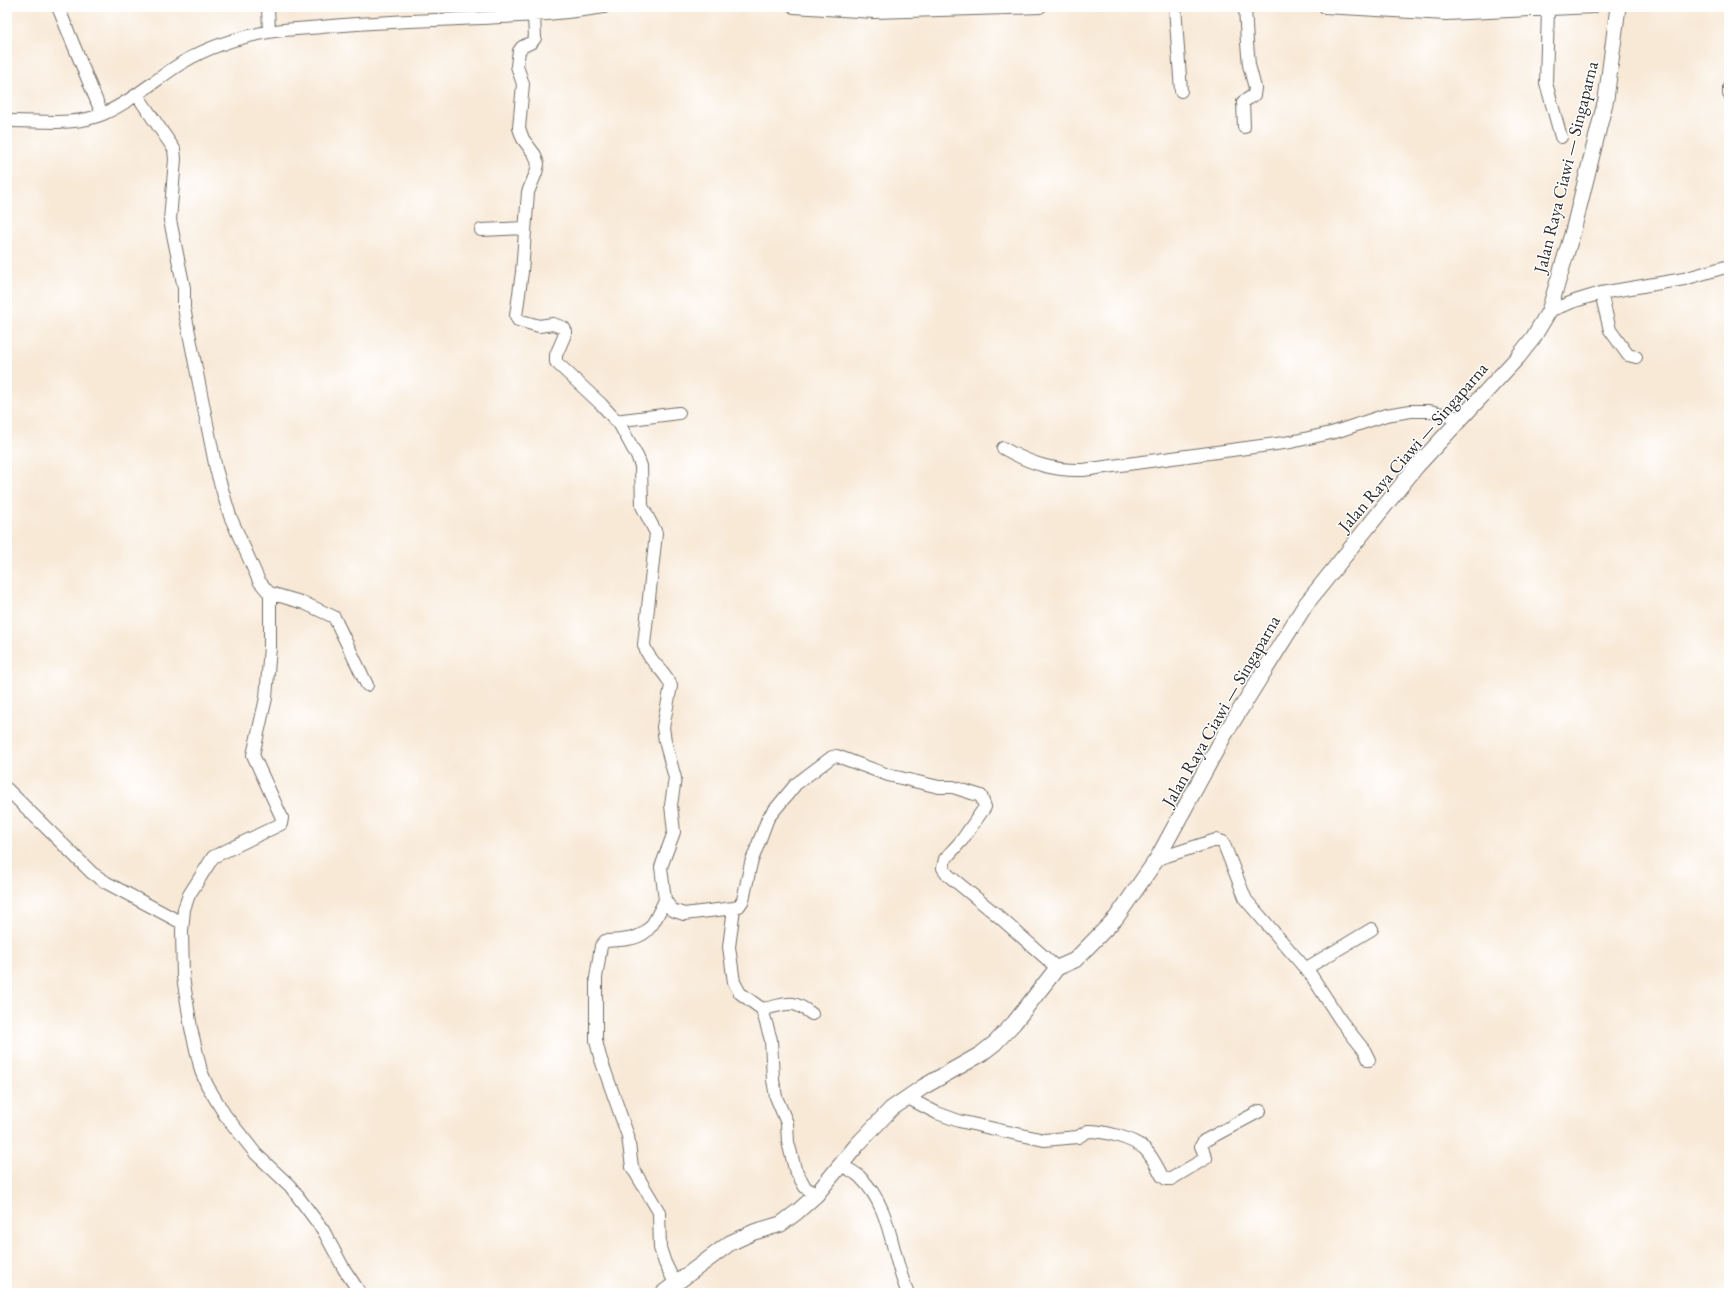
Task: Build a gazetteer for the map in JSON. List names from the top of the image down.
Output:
{
  "streets": {
    "main road": ["Jalan Raya Ciawi — Singaparna"]
  }
}
